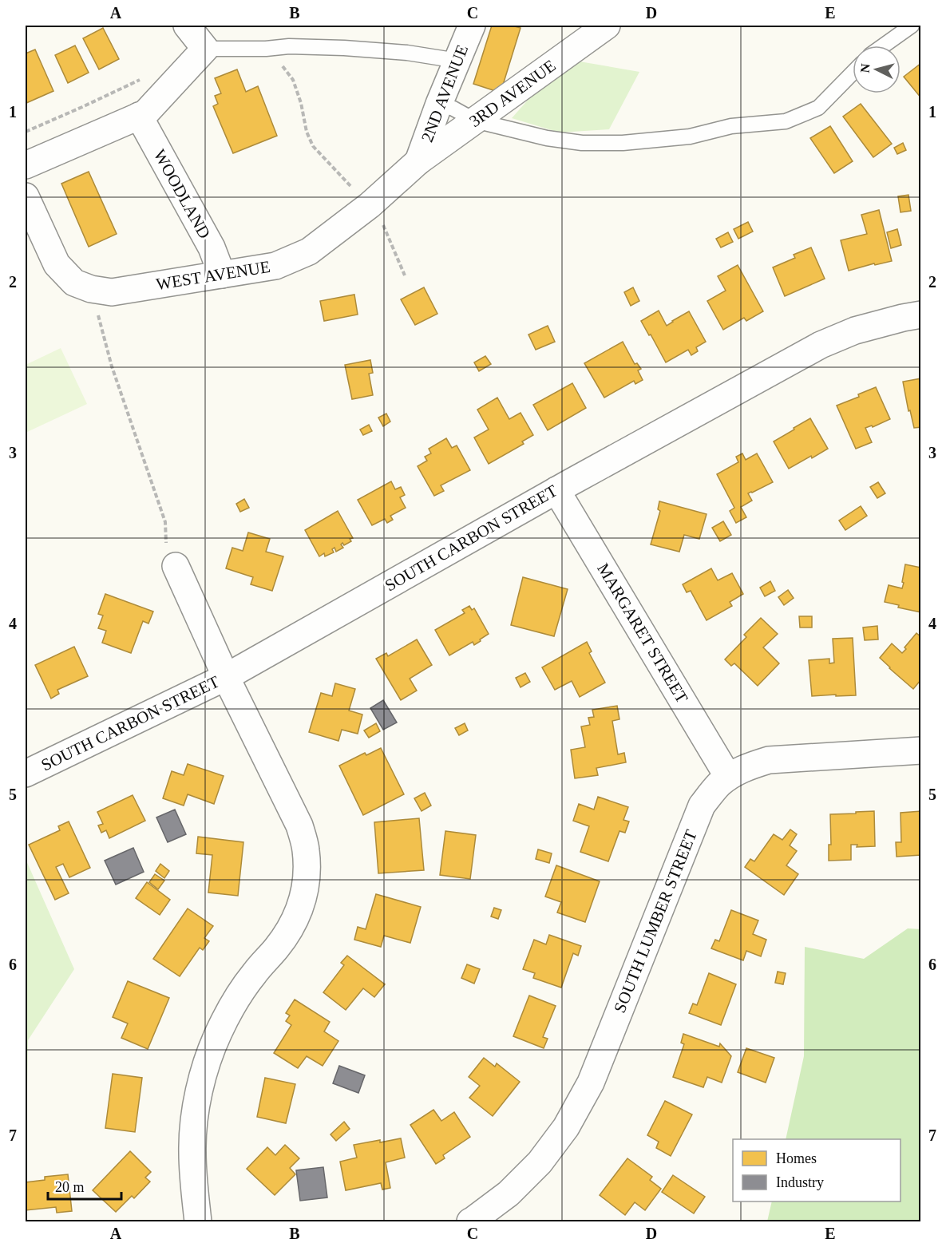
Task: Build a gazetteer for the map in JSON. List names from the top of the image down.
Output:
{
  "streets": {
    "street": [
      "2ND AVENUE",
      "3RD AVENUE",
      "WOODLAND",
      "WEST AVENUE",
      "SOUTH CARBON STREET",
      "MARGARET STREET",
      "SOUTH LUMBER STREET"
    ]
  },
  "crossings": [
    ["2ND AVENUE", "3RD AVENUE"],
    ["2ND AVENUE", "WEST AVENUE"],
    ["3RD AVENUE", "WEST AVENUE"],
    ["WOODLAND", "WEST AVENUE"],
    ["SOUTH CARBON STREET", "MARGARET STREET"],
    ["MARGARET STREET", "SOUTH LUMBER STREET"]
  ],
  "legend": ["Homes", "Industry"],
  "scale_bar": "20 m",
  "north": "left",
  "grid": {
    "columns": [
      "A",
      "B",
      "C",
      "D",
      "E"
    ],
    "rows": [
      "1",
      "2",
      "3",
      "4",
      "5",
      "6",
      "7"
    ]
  }
}
